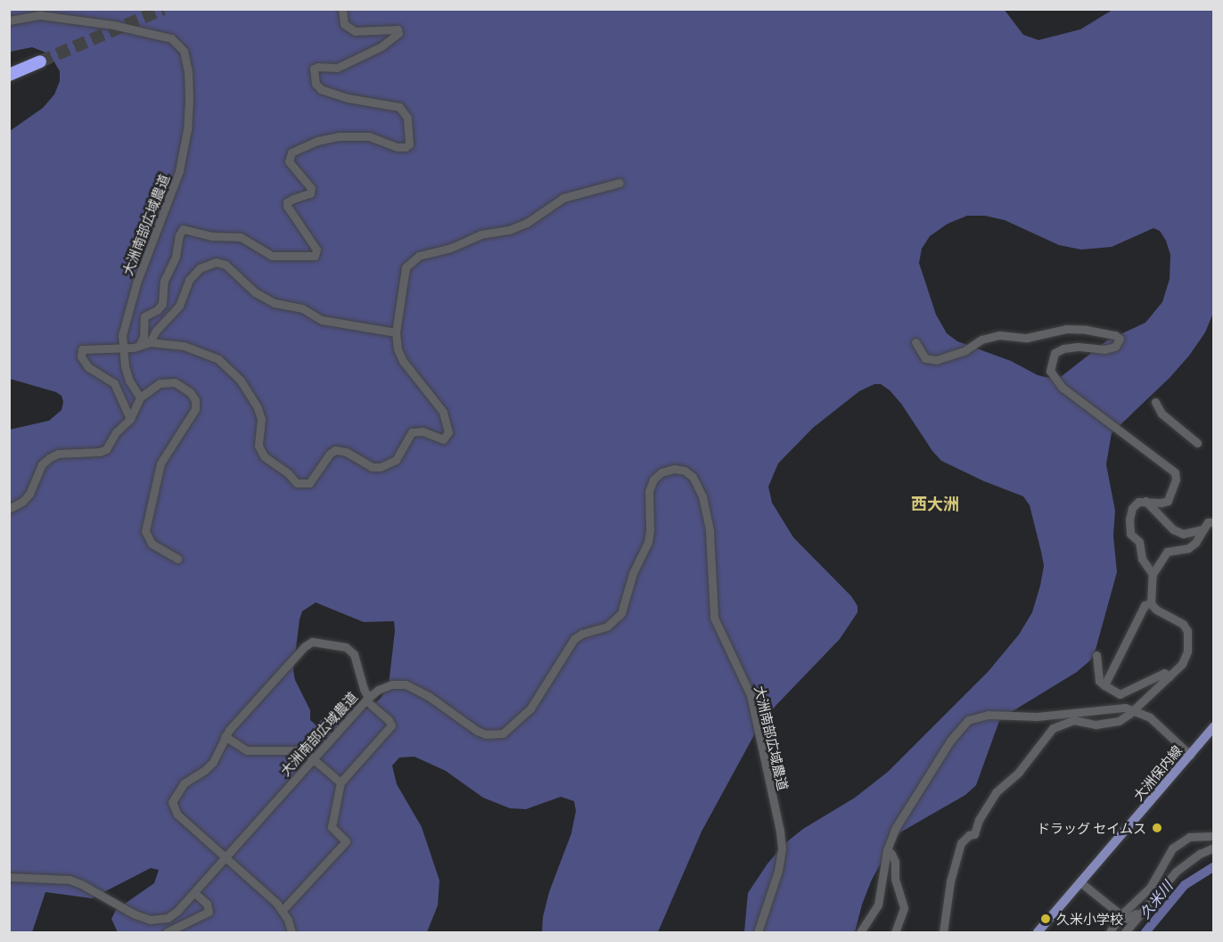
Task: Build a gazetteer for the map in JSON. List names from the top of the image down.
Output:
{
  "streets": {
    "main road": ["大洲保内線"],
    "street": ["大洲南部広域農道"]
  },
  "districts": ["西大洲"],
  "water": ["久米川"],
  "places": ["ドラッグ セイムス", "久米小学校"]
}
